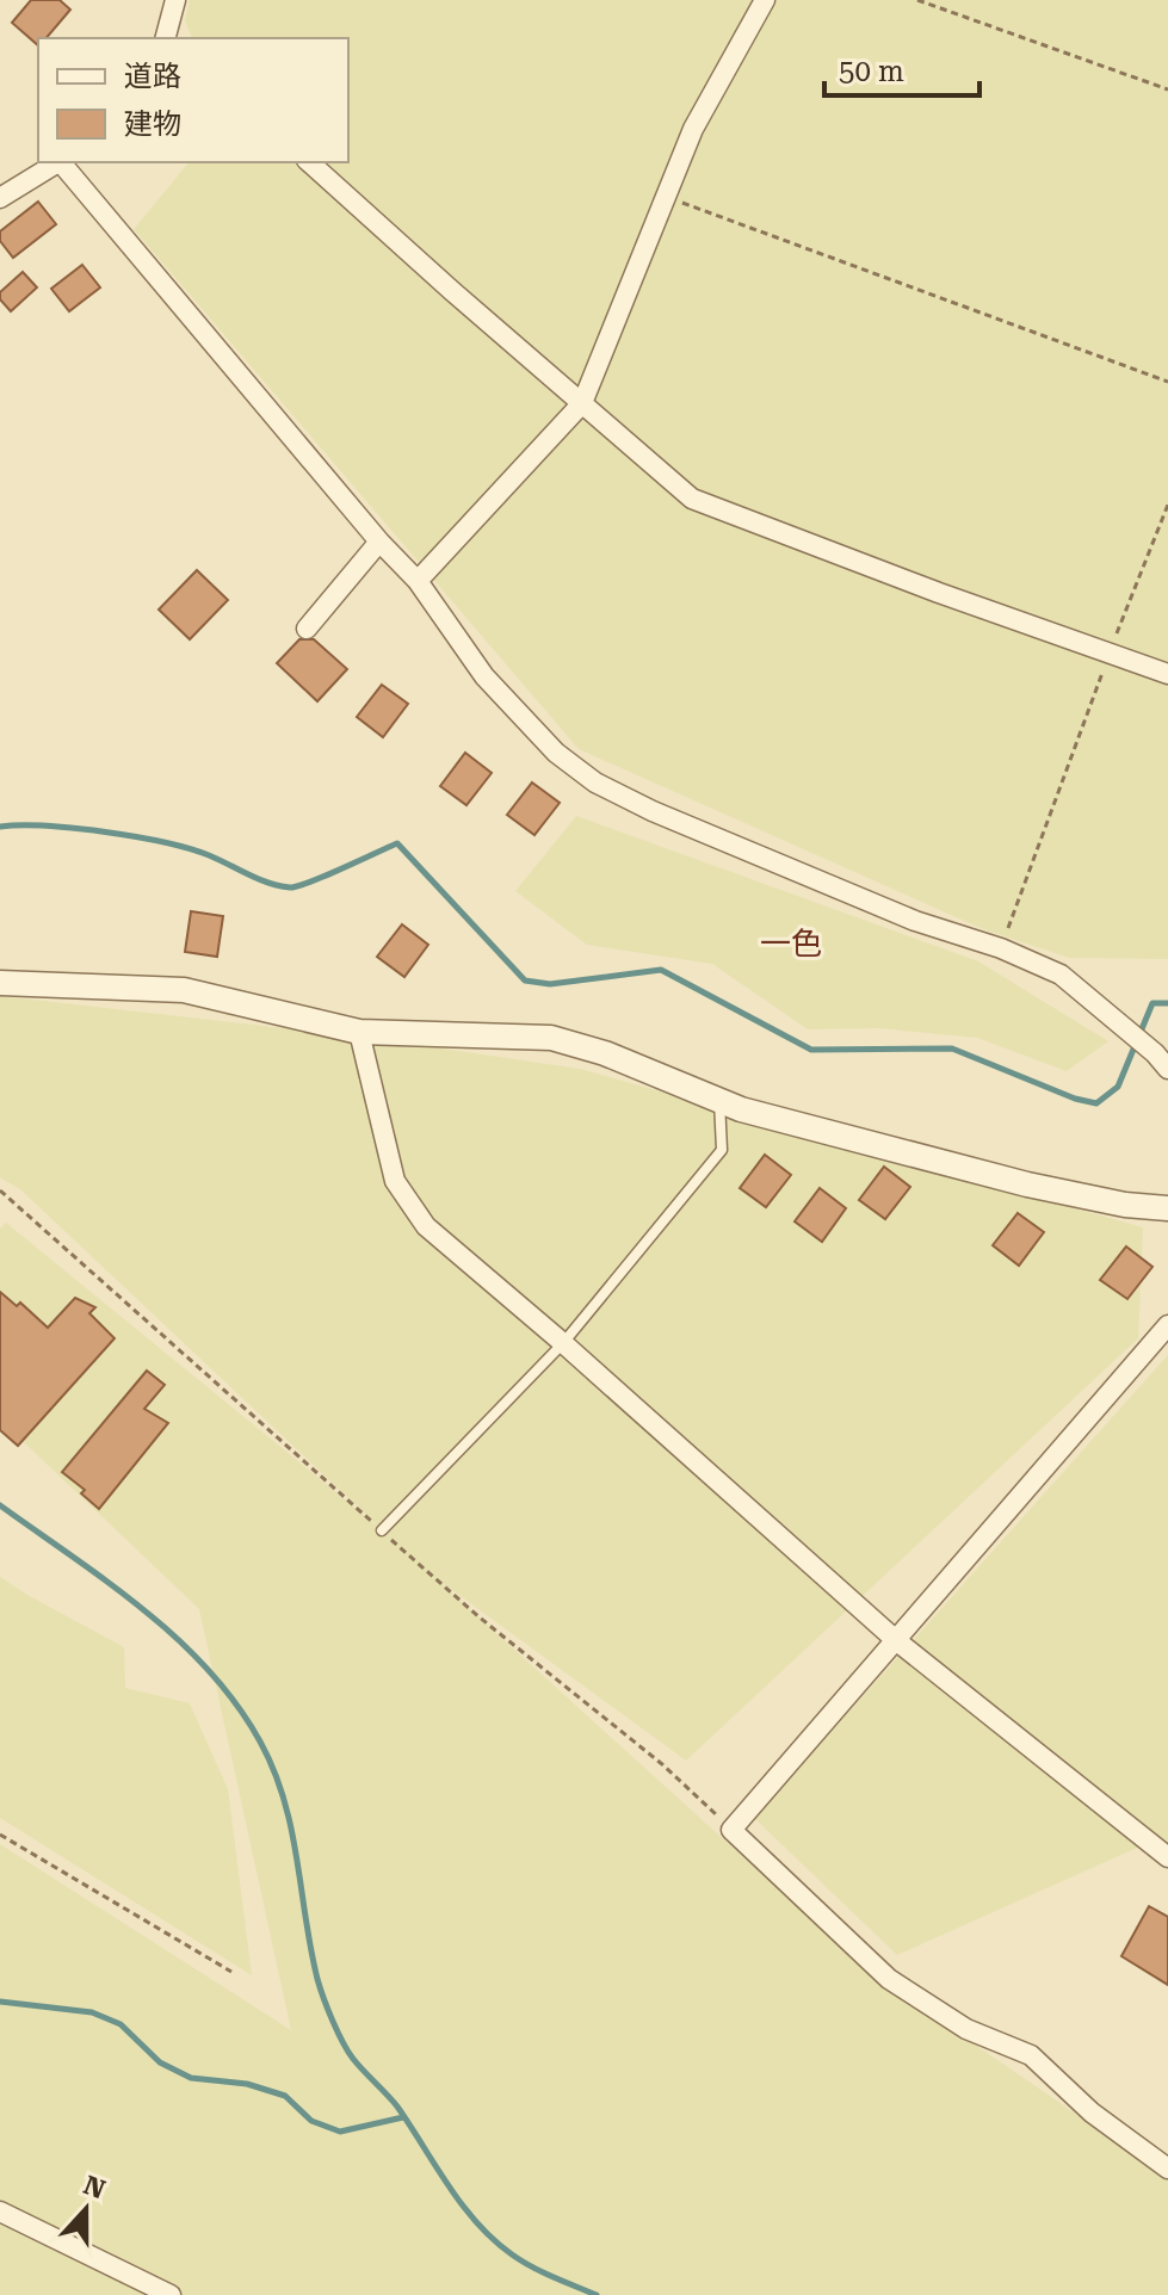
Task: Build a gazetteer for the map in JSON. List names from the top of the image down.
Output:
{
  "districts": ["一色"],
  "legend": ["道路", "建物"],
  "scale_bar": "50 m",
  "north": "top"
}
